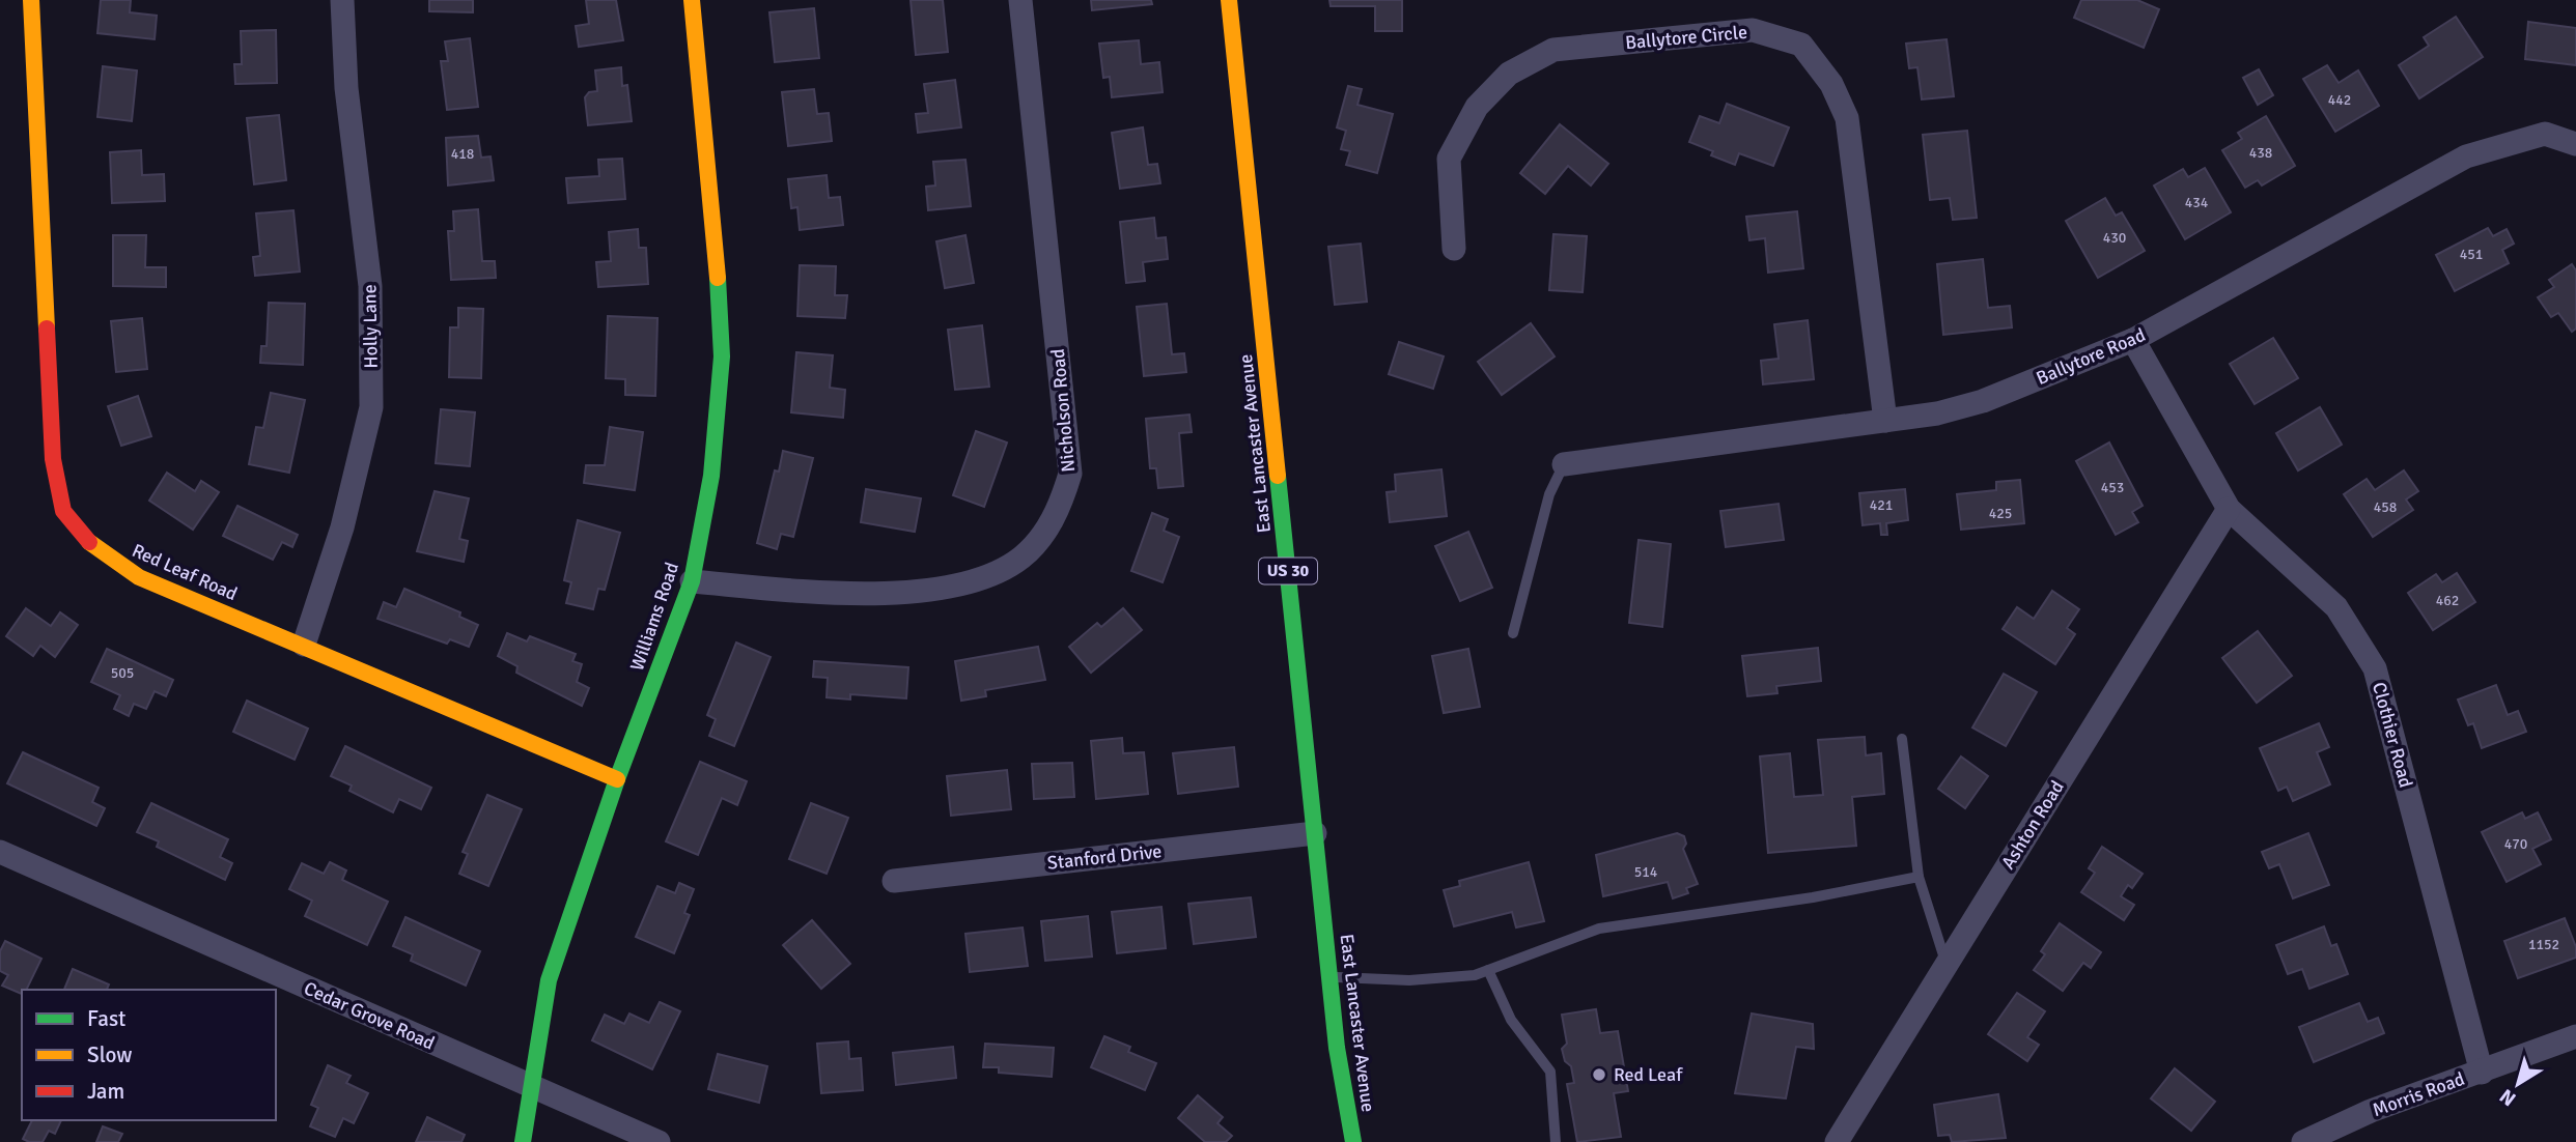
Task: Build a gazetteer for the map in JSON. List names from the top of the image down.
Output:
{
  "streets": {
    "main road": [
      "East Lancaster Avenue",
      "US 30",
      "Red Leaf Road",
      "Williams Road"
    ],
    "street": [
      "Ballytore Circle",
      "Holly Lane",
      "Ballytore Road",
      "Nicholson Road",
      "Clothier Road",
      "Ashton Road",
      "Stanford Drive",
      "Cedar Grove Road",
      "Morris Road"
    ]
  },
  "crossings": [
    ["Ballytore Circle", "Ballytore Road"],
    ["Holly Lane", "Red Leaf Road"],
    ["Ballytore Road", "Clothier Road"],
    ["Nicholson Road", "Williams Road"],
    ["East Lancaster Avenue", "Stanford Drive"],
    ["Red Leaf Road", "Williams Road"],
    ["Williams Road", "Cedar Grove Road"],
    ["Clothier Road", "Ashton Road"],
    ["Clothier Road", "Morris Road"]
  ],
  "places": ["Red Leaf"],
  "house_numbers": [
    "442",
    "438",
    "418",
    "434",
    "430",
    "451",
    "453",
    "421",
    "458",
    "425",
    "462",
    "505",
    "470",
    "514",
    "1152"
  ],
  "legend": ["Fast", "Slow", "Jam"],
  "north": "bottom left"
}
